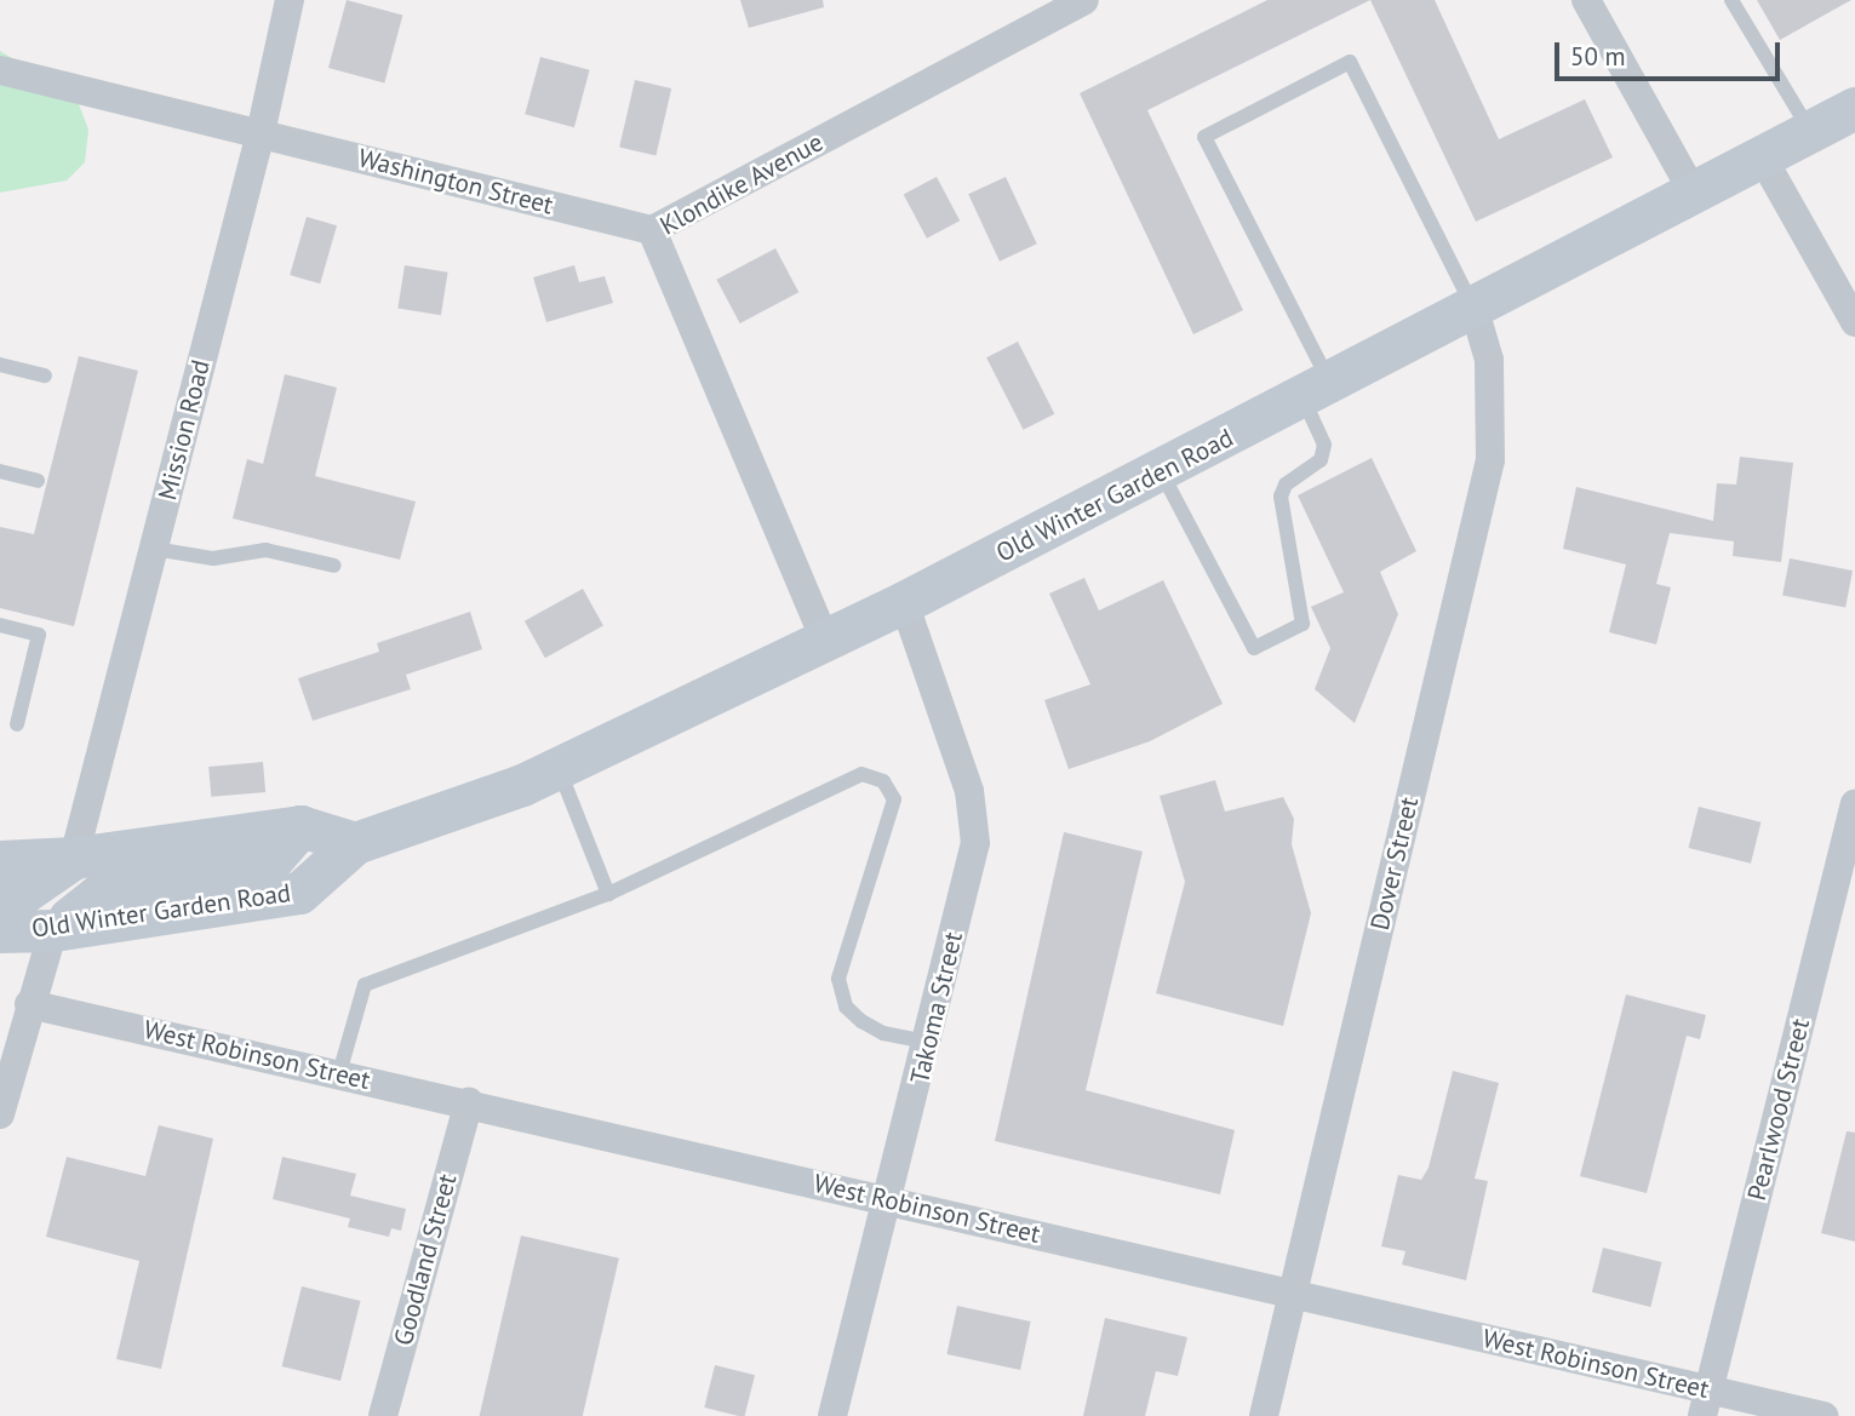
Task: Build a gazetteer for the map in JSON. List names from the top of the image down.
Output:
{
  "streets": {
    "main road": ["Old Winter Garden Road"],
    "street": [
      "Washington Street",
      "Klondike Avenue",
      "Mission Road",
      "Dover Street",
      "Takoma Street",
      "West Robinson Street",
      "Pearlwood Street",
      "Goodland Street"
    ]
  },
  "crossings": [
    ["Washington Street", "Klondike Avenue"],
    ["Washington Street", "Mission Road"],
    ["Klondike Avenue", "Old Winter Garden Road"],
    ["Old Winter Garden Road", "Dover Street"],
    ["Old Winter Garden Road", "Takoma Street"],
    ["Dover Street", "West Robinson Street"],
    ["Takoma Street", "West Robinson Street"],
    ["West Robinson Street", "Pearlwood Street"],
    ["West Robinson Street", "Goodland Street"]
  ],
  "scale_bar": "50 m"
}
